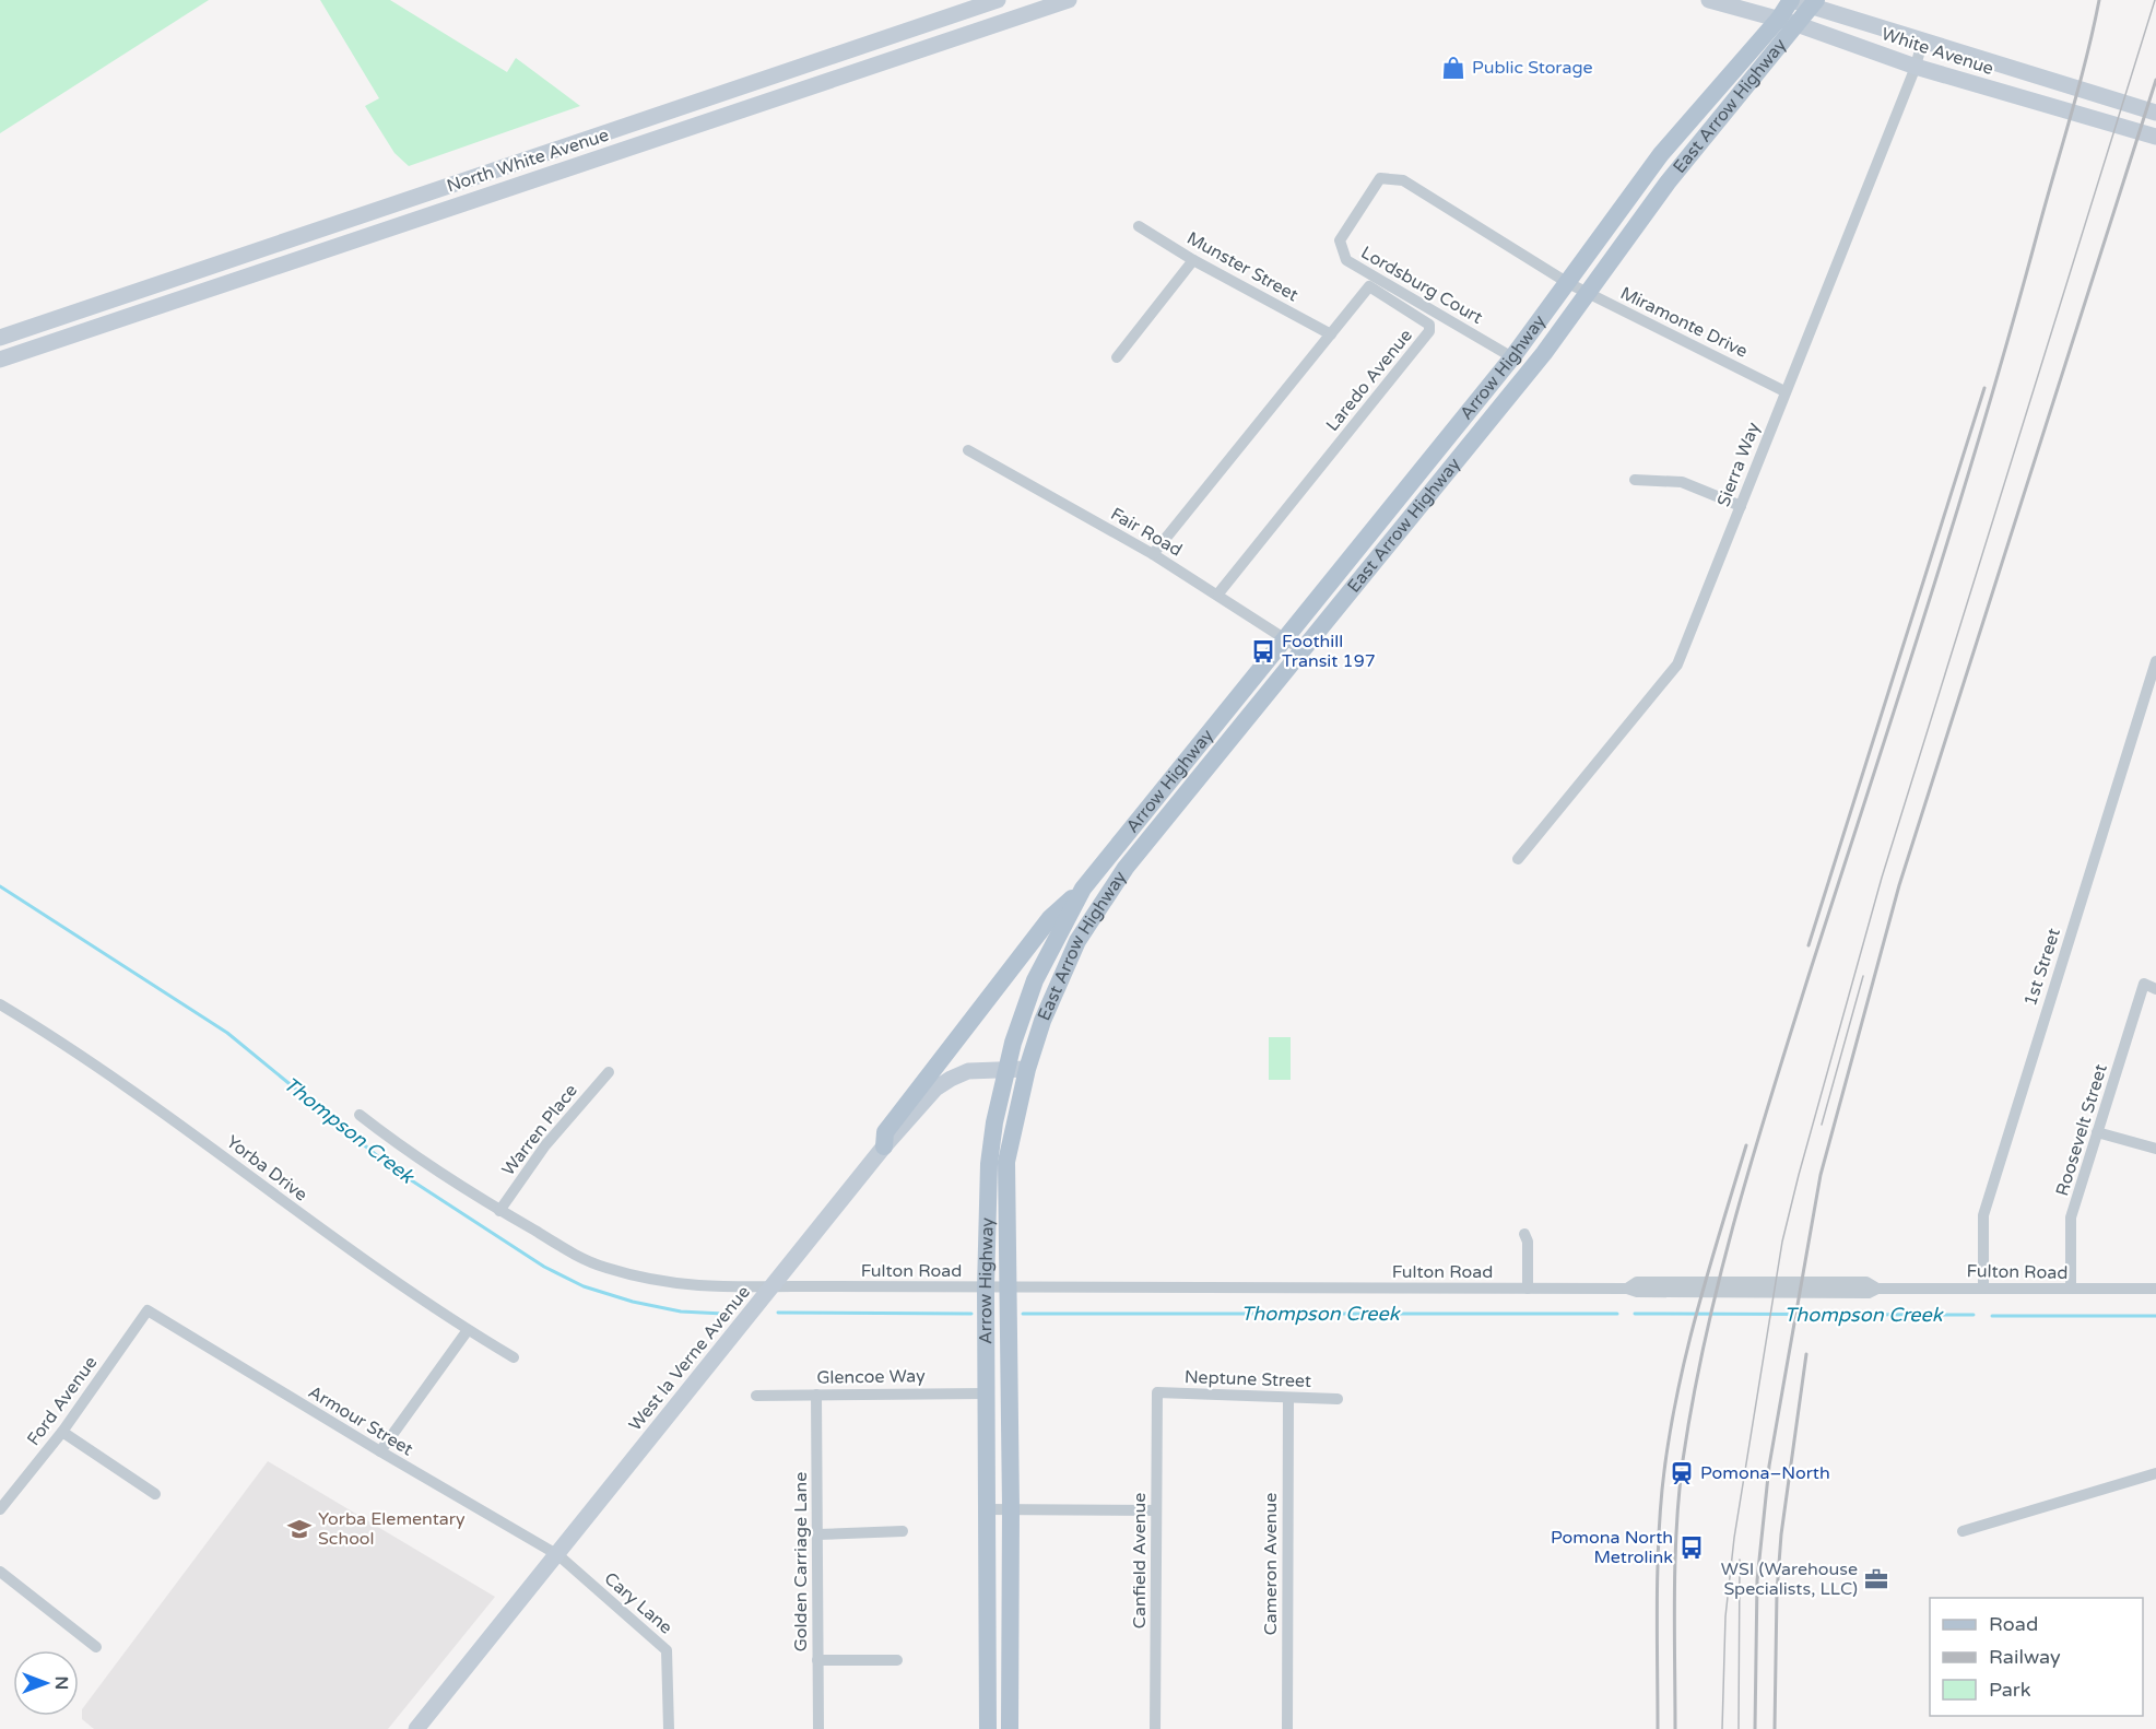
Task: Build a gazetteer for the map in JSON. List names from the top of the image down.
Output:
{
  "streets": {
    "main road": [
      "White Avenue",
      "East Arrow Highway",
      "North White Avenue",
      "Arrow Highway",
      "West la Verne Avenue"
    ],
    "street": [
      "Munster Street",
      "Lordsburg Court",
      "Miramonte Drive",
      "Laredo Avenue",
      "Sierra Way",
      "Fair Road",
      "1st Street",
      "Warren Place",
      "Roosevelt Street",
      "Yorba Drive",
      "Fulton Road",
      "Glencoe Way",
      "Neptune Street",
      "Ford Avenue",
      "Armour Street",
      "Canfield Avenue",
      "Golden Carriage Lane",
      "Cameron Avenue",
      "Cary Lane"
    ]
  },
  "crossings": [
    ["White Avenue", "East Arrow Highway"],
    ["White Avenue", "Arrow Highway"],
    ["White Avenue", "Sierra Way"],
    ["East Arrow Highway", "Miramonte Drive"],
    ["East Arrow Highway", "Arrow Highway"],
    ["East Arrow Highway", "Fair Road"],
    ["East Arrow Highway", "West la Verne Avenue"],
    ["Munster Street", "Laredo Avenue"],
    ["Lordsburg Court", "Miramonte Drive"],
    ["Lordsburg Court", "Arrow Highway"],
    ["Miramonte Drive", "Arrow Highway"],
    ["Miramonte Drive", "Sierra Way"],
    ["Arrow Highway", "Fair Road"],
    ["Arrow Highway", "Fulton Road"],
    ["Arrow Highway", "West la Verne Avenue"],
    ["Arrow Highway", "Glencoe Way"],
    ["Laredo Avenue", "Fair Road"],
    ["1st Street", "Fulton Road"],
    ["Warren Place", "Fulton Road"],
    ["Roosevelt Street", "Fulton Road"],
    ["Fulton Road", "West la Verne Avenue"],
    ["West la Verne Avenue", "Armour Street"],
    ["West la Verne Avenue", "Cary Lane"],
    ["Glencoe Way", "Golden Carriage Lane"],
    ["Neptune Street", "Canfield Avenue"],
    ["Neptune Street", "Cameron Avenue"],
    ["Ford Avenue", "Armour Street"],
    ["Armour Street", "Cary Lane"]
  ],
  "water": ["Thompson Creek"],
  "places": {
    "shop": ["Public Storage"],
    "bus stop": ["Foothill Transit 197", "Pomona North Metrolink"],
    "station": ["Pomona–North"],
    "school or university": ["Yorba Elementary School"],
    "office": ["WSI (Warehouse Specialists, LLC)"]
  },
  "legend": ["Road", "Railway", "Park"],
  "north": "right"
}
